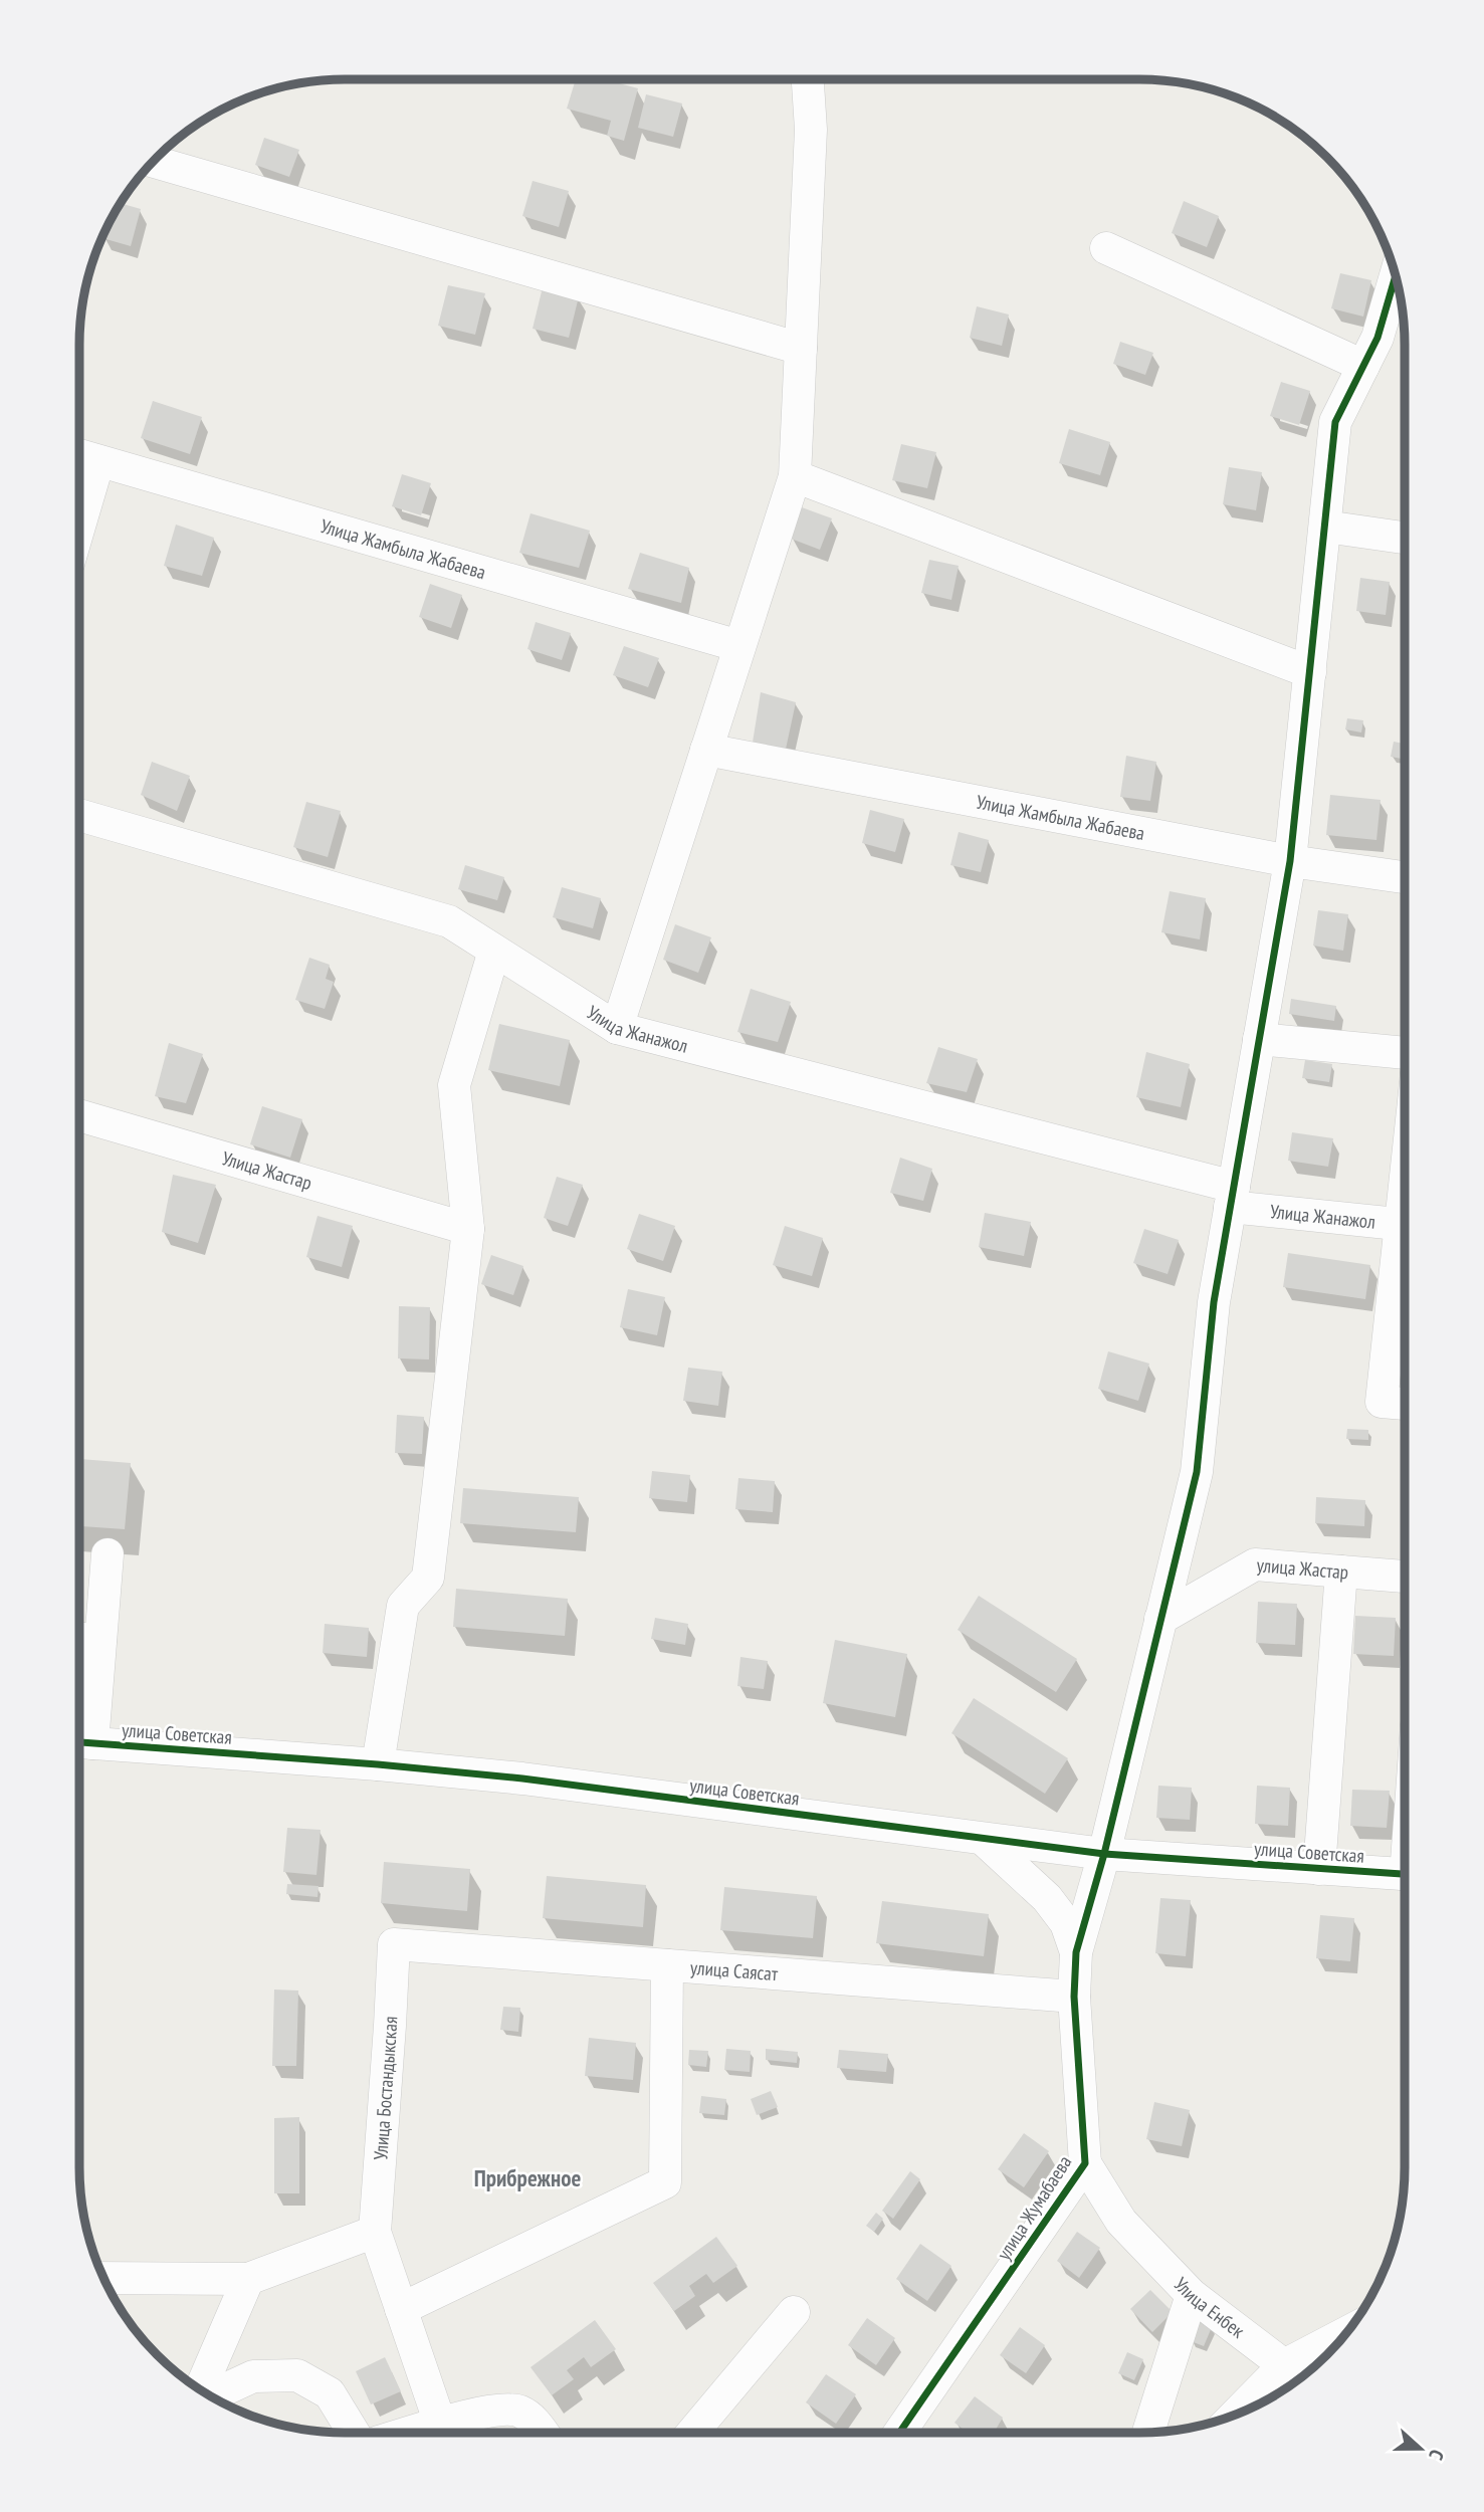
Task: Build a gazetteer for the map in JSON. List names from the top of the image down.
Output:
{
  "streets": {
    "street": [
      "Улица Жамбыла Жабаева",
      "Улица Жанажол",
      "Улица Жастар",
      "улица Жастар",
      "улица Советская",
      "улица Саясат",
      "Улица Бостандыкская",
      "улица Жумабаева",
      "Улица Енбек"
    ]
  },
  "crossings": [
    ["улица Саясат", "Улица Бостандыкская"],
    ["улица Саясат", "улица Жумабаева"],
    ["улица Жумабаева", "Улица Енбек"]
  ],
  "districts": ["Прибрежное"],
  "north": "right"
}
